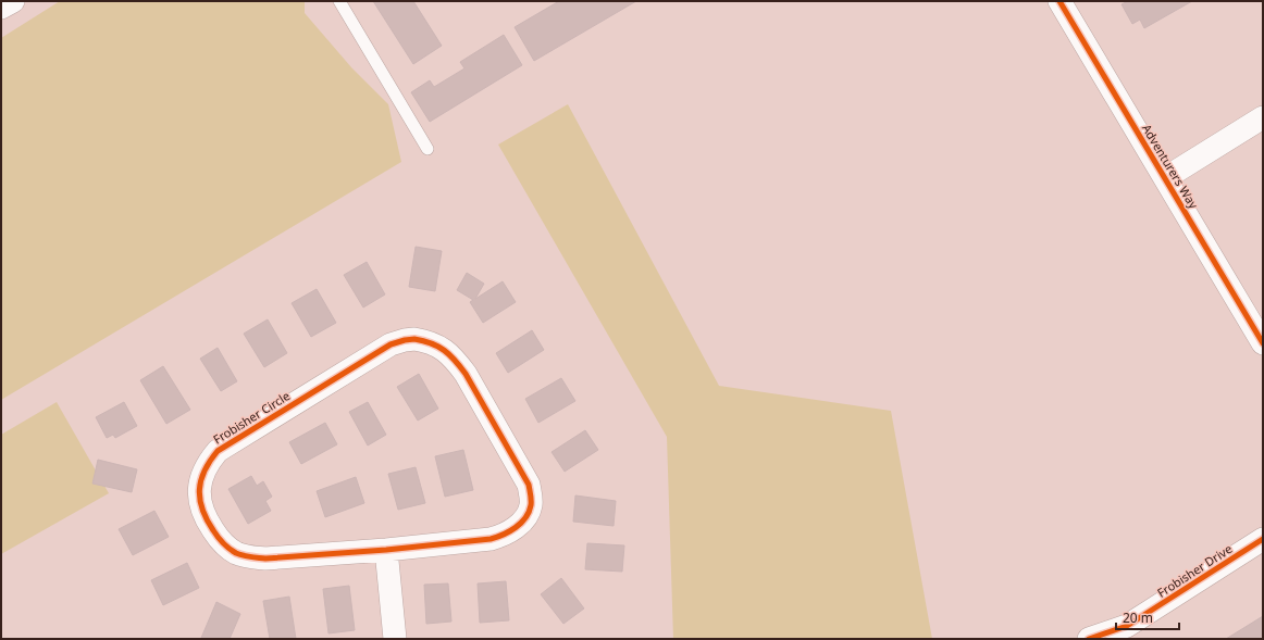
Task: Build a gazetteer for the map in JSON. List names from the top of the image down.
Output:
{
  "streets": {
    "street": ["Adventurers Way", "Frobisher Circle", "Frobisher Drive"]
  },
  "scale_bar": "20 m"
}
